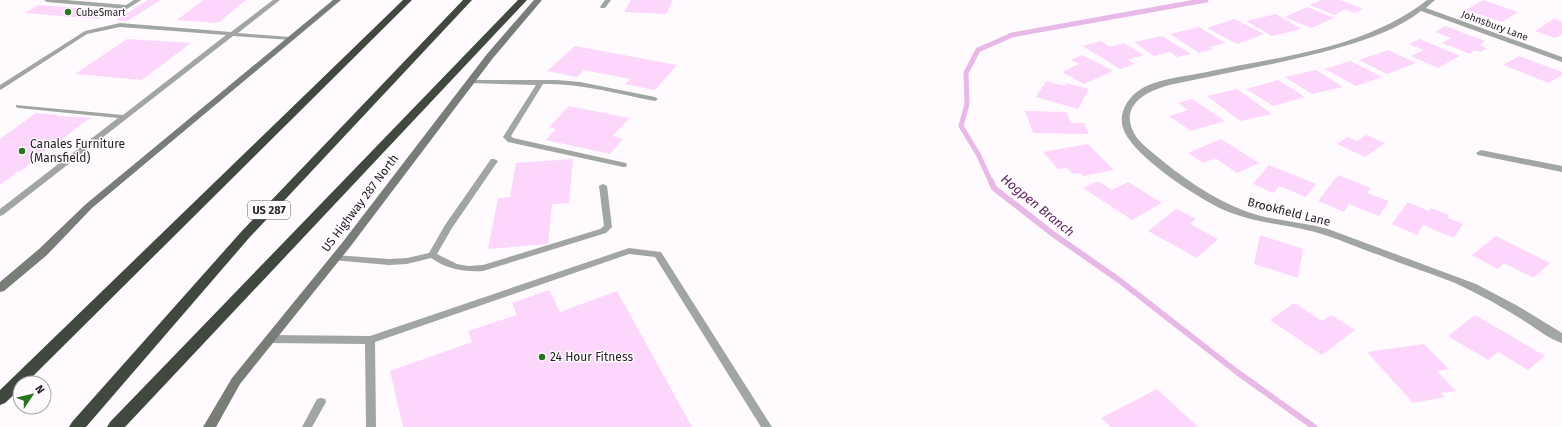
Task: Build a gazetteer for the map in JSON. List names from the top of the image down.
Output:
{
  "streets": {
    "highway": ["US 287"],
    "main road": ["US Highway 287 North"],
    "street": ["Johnsbury Lane", "Brookfield Lane"]
  },
  "crossings": [
    ["Johnsbury Lane", "Brookfield Lane"]
  ],
  "water": ["Hogpen Branch"],
  "places": ["CubeSmart", "Canales Furniture (Mansfield)", "24 Hour Fitness"],
  "north": "top right"
}
